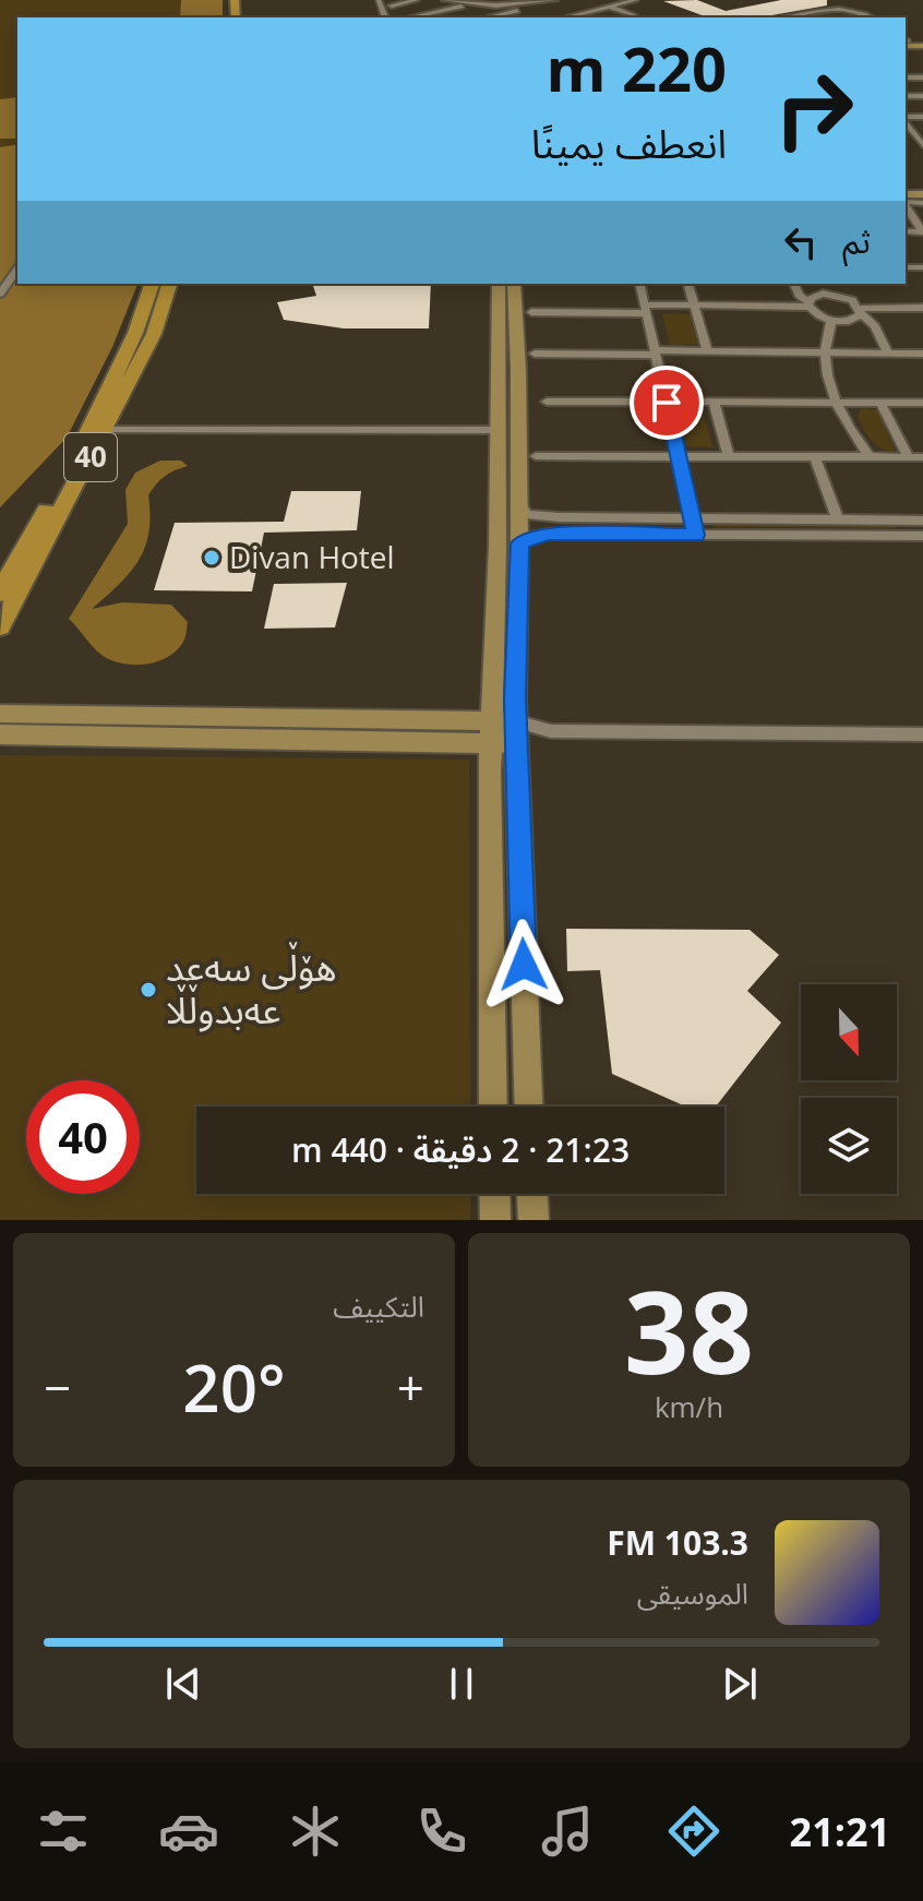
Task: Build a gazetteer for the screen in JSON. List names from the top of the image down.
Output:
{
  "streets": {
    "main road": ["40"]
  },
  "places": ["Divan Hotel", "ھۆڵی سەعد عەبدوڵڵا"],
  "north": "bottom",
  "page": {
    "turn": ["220 m", "انعطف يمينًا"],
    "then": "ثم",
    "limit": "40",
    "trip": "21:23 · 2 دقيقة · 440 m",
    "tile": [
      ["38", "km/h"],
      "التكييف"
    ],
    "heat": ["−", "20°", "+"],
    "song": ["103.3 FM", "الموسيقى"],
    "tabs": "21:21"
  }
}
